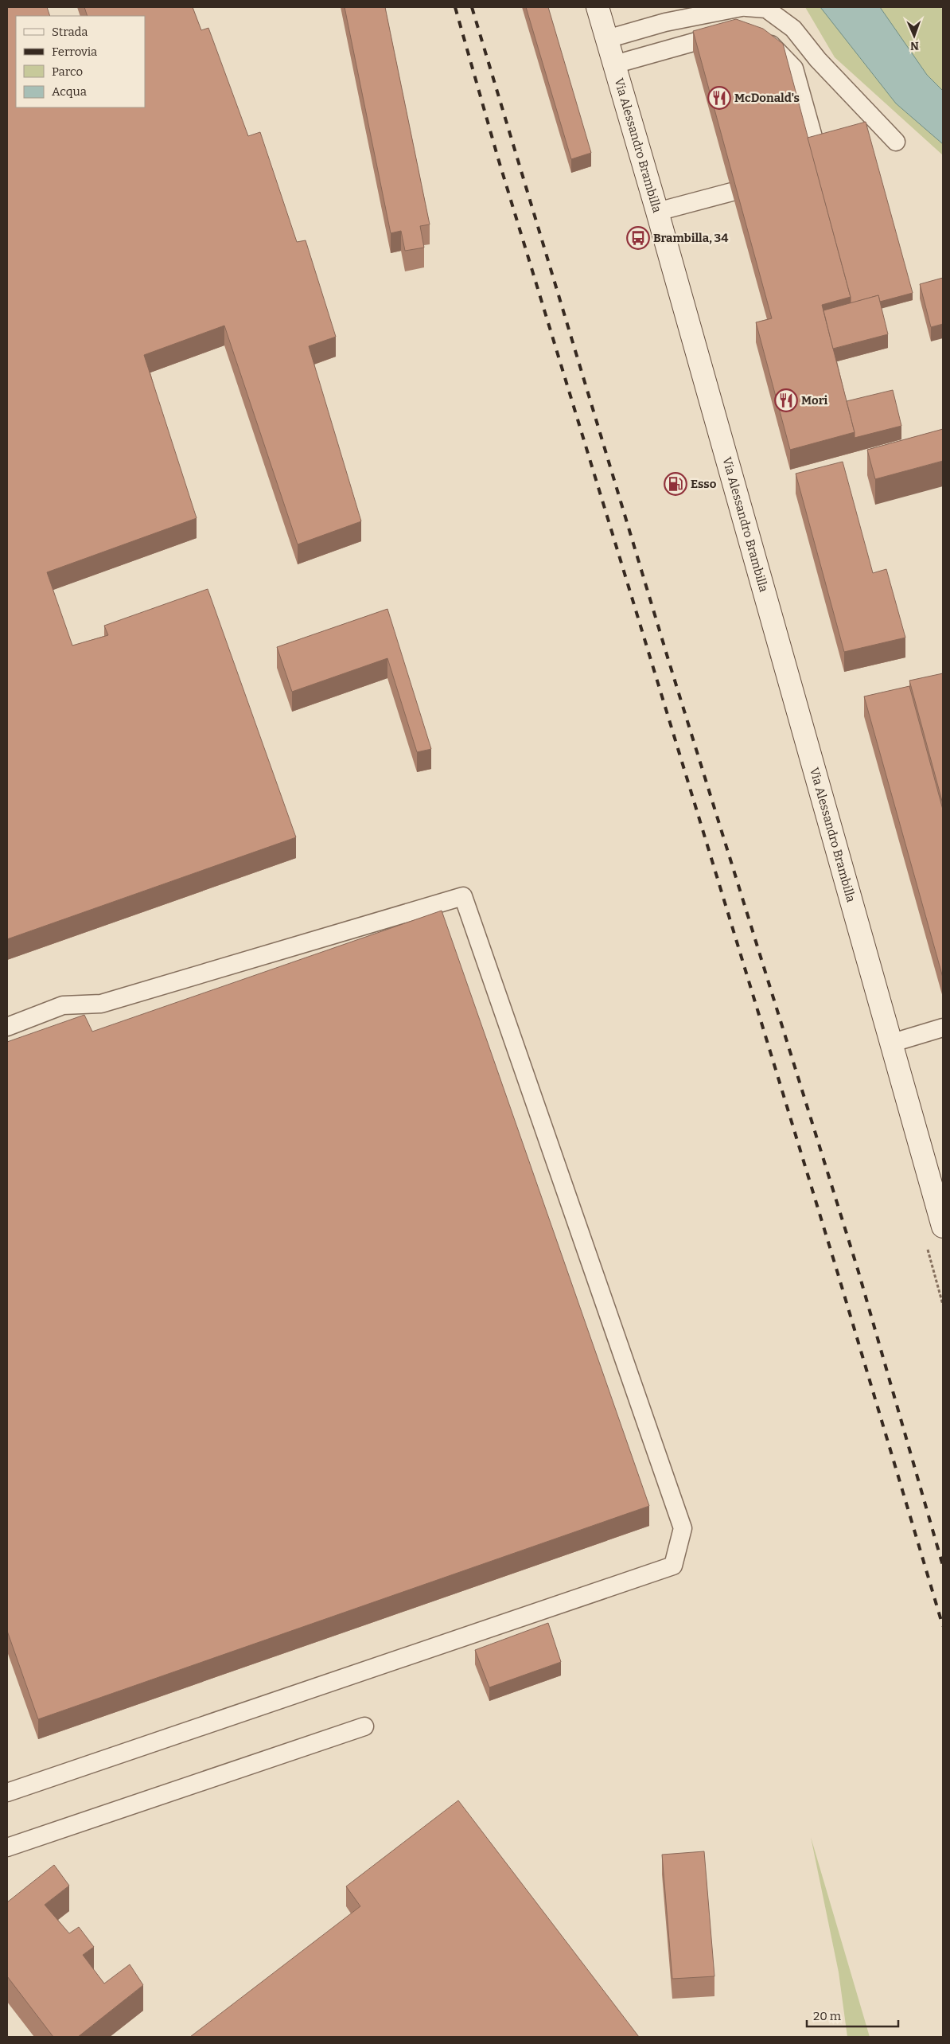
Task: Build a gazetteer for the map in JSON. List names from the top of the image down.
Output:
{
  "streets": {
    "main road": ["Via Alessandro Brambilla"]
  },
  "places": {
    "restaurant": ["McDonald's", "Mori"],
    "bus stop": ["Brambilla, 34"],
    "fuel station": ["Esso"]
  },
  "legend": [
    "Strada",
    "Ferrovia",
    "Parco",
    "Acqua"
  ],
  "scale_bar": "20 m",
  "north": "bottom"
}
